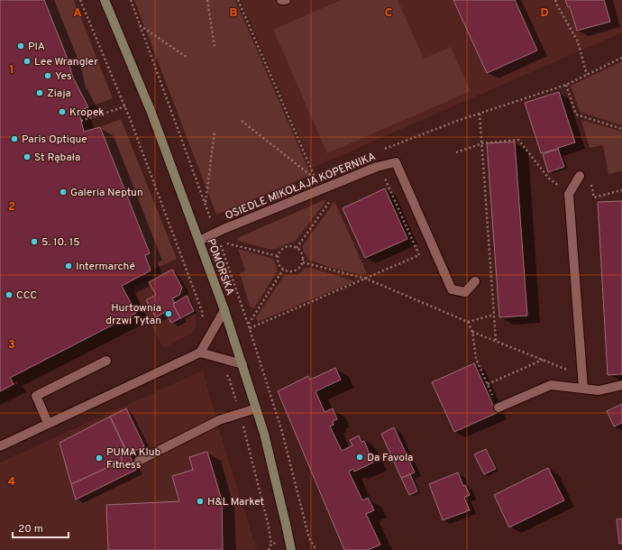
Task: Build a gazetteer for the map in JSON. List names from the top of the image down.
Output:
{
  "streets": {
    "street": ["OSIEDLE MIKOŁAJA KOPERNIKA", "POMORSKA"]
  },
  "crossings": [
    ["OSIEDLE MIKOŁAJA KOPERNIKA", "POMORSKA"]
  ],
  "places": [
    "PIA",
    "Lee Wrangler",
    "Yes",
    "Ziaja",
    "Kropek",
    "Paris Optique",
    "St Rąbała",
    "Galeria Neptun",
    "5. 10. 15",
    "Intermarché",
    "CCC",
    "Hurtownia drzwi Tytan",
    "Da Favola",
    "PUMA Klub Fitness",
    "H&L Market"
  ],
  "scale_bar": "20 m",
  "grid": {
    "columns": [
      "A",
      "B",
      "C",
      "D"
    ],
    "rows": [
      "1",
      "2",
      "3",
      "4"
    ]
  }
}
